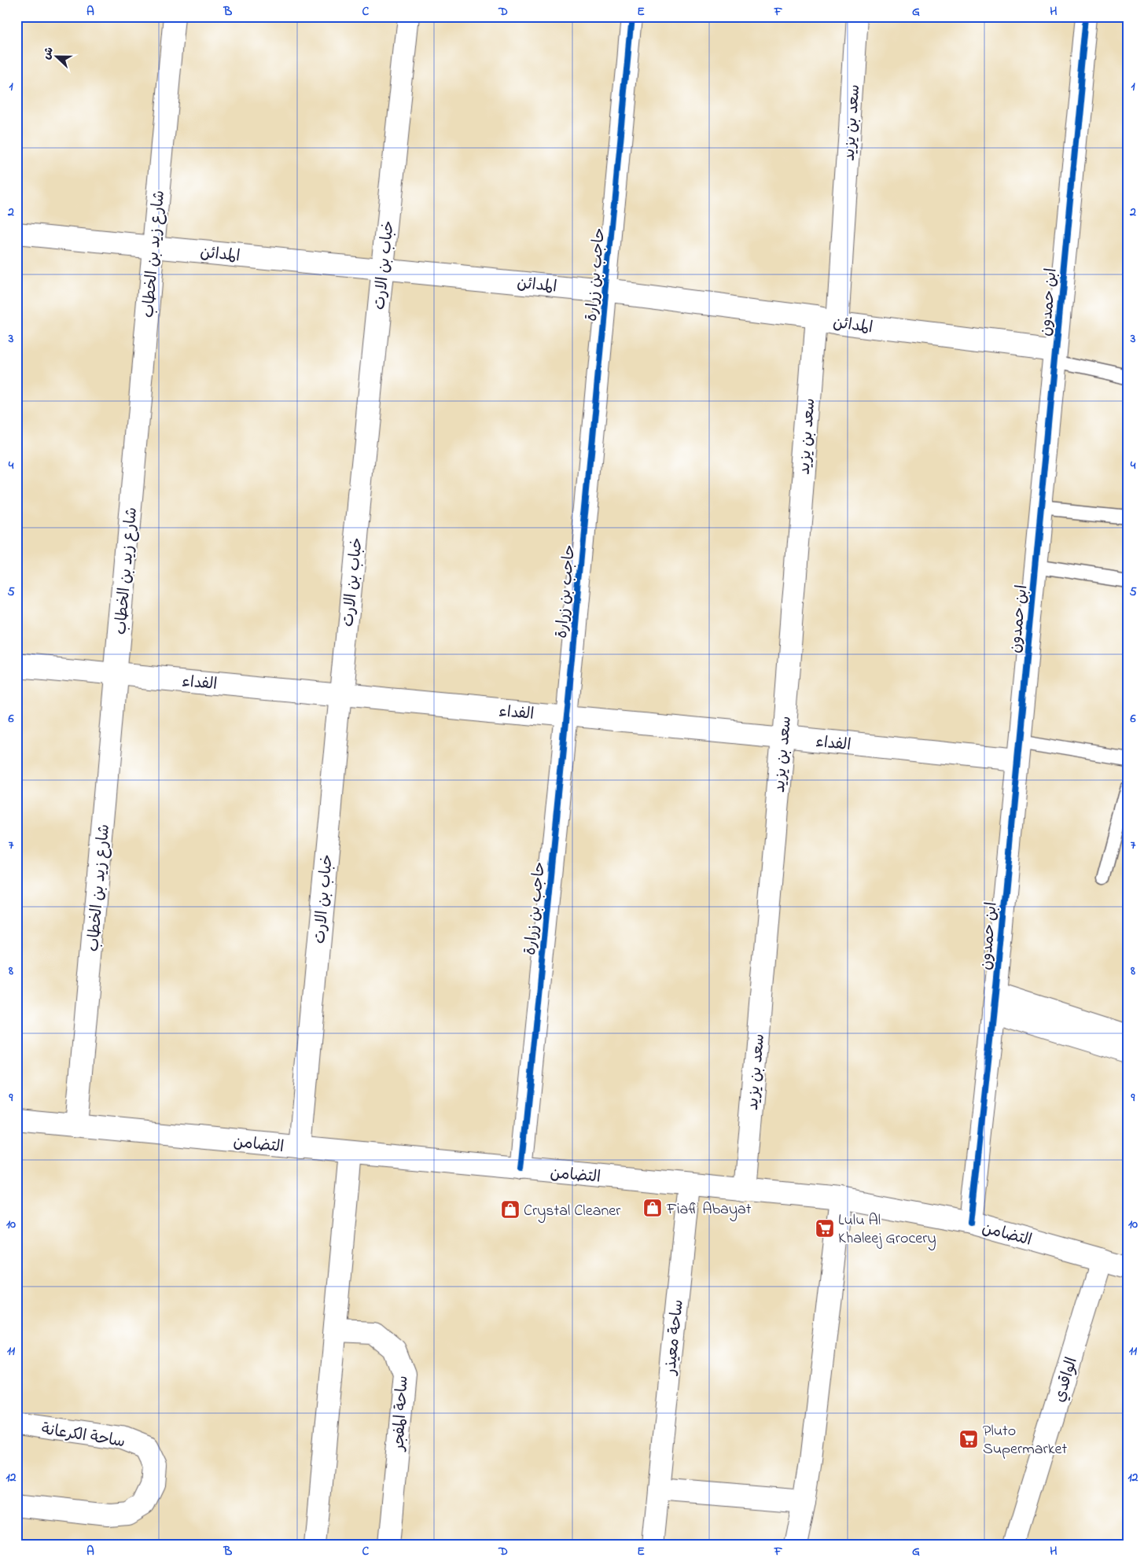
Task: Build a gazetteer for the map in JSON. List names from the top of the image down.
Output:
{
  "streets": {
    "street": [
      "سعد بن يزيد",
      "المدائن",
      "شارع زيد بن الخطاب",
      "خباب بن الارت",
      "حاجب بن زرارة",
      "ابن حمدون",
      "الفداء",
      "التضامن",
      "ساحة معيذر",
      "الواقدي",
      "ساحة المفجر",
      "ساحة الكرعانة"
    ]
  },
  "crossings": [
    ["سعد بن يزيد", "المدائن"],
    ["سعد بن يزيد", "الفداء"],
    ["سعد بن يزيد", "التضامن"],
    ["المدائن", "شارع زيد بن الخطاب"],
    ["المدائن", "خباب بن الارت"],
    ["المدائن", "حاجب بن زرارة"],
    ["المدائن", "ابن حمدون"],
    ["شارع زيد بن الخطاب", "الفداء"],
    ["شارع زيد بن الخطاب", "التضامن"],
    ["خباب بن الارت", "الفداء"],
    ["خباب بن الارت", "التضامن"],
    ["حاجب بن زرارة", "الفداء"],
    ["حاجب بن زرارة", "التضامن"],
    ["ابن حمدون", "الفداء"],
    ["ابن حمدون", "التضامن"],
    ["التضامن", "ساحة معيذر"],
    ["التضامن", "الواقدي"]
  ],
  "places": {
    "shop": ["Fiafi Abayat", "Crystal Cleaner"],
    "supermarket": ["Lulu Al Khaleej Grocery", "Pluto Supermarket"]
  },
  "north": "left",
  "grid": {
    "columns": [
      "A",
      "B",
      "C",
      "D",
      "E",
      "F",
      "G",
      "H"
    ],
    "rows": [
      "1",
      "2",
      "3",
      "4",
      "5",
      "6",
      "7",
      "8",
      "9",
      "10",
      "11",
      "12"
    ]
  }
}
